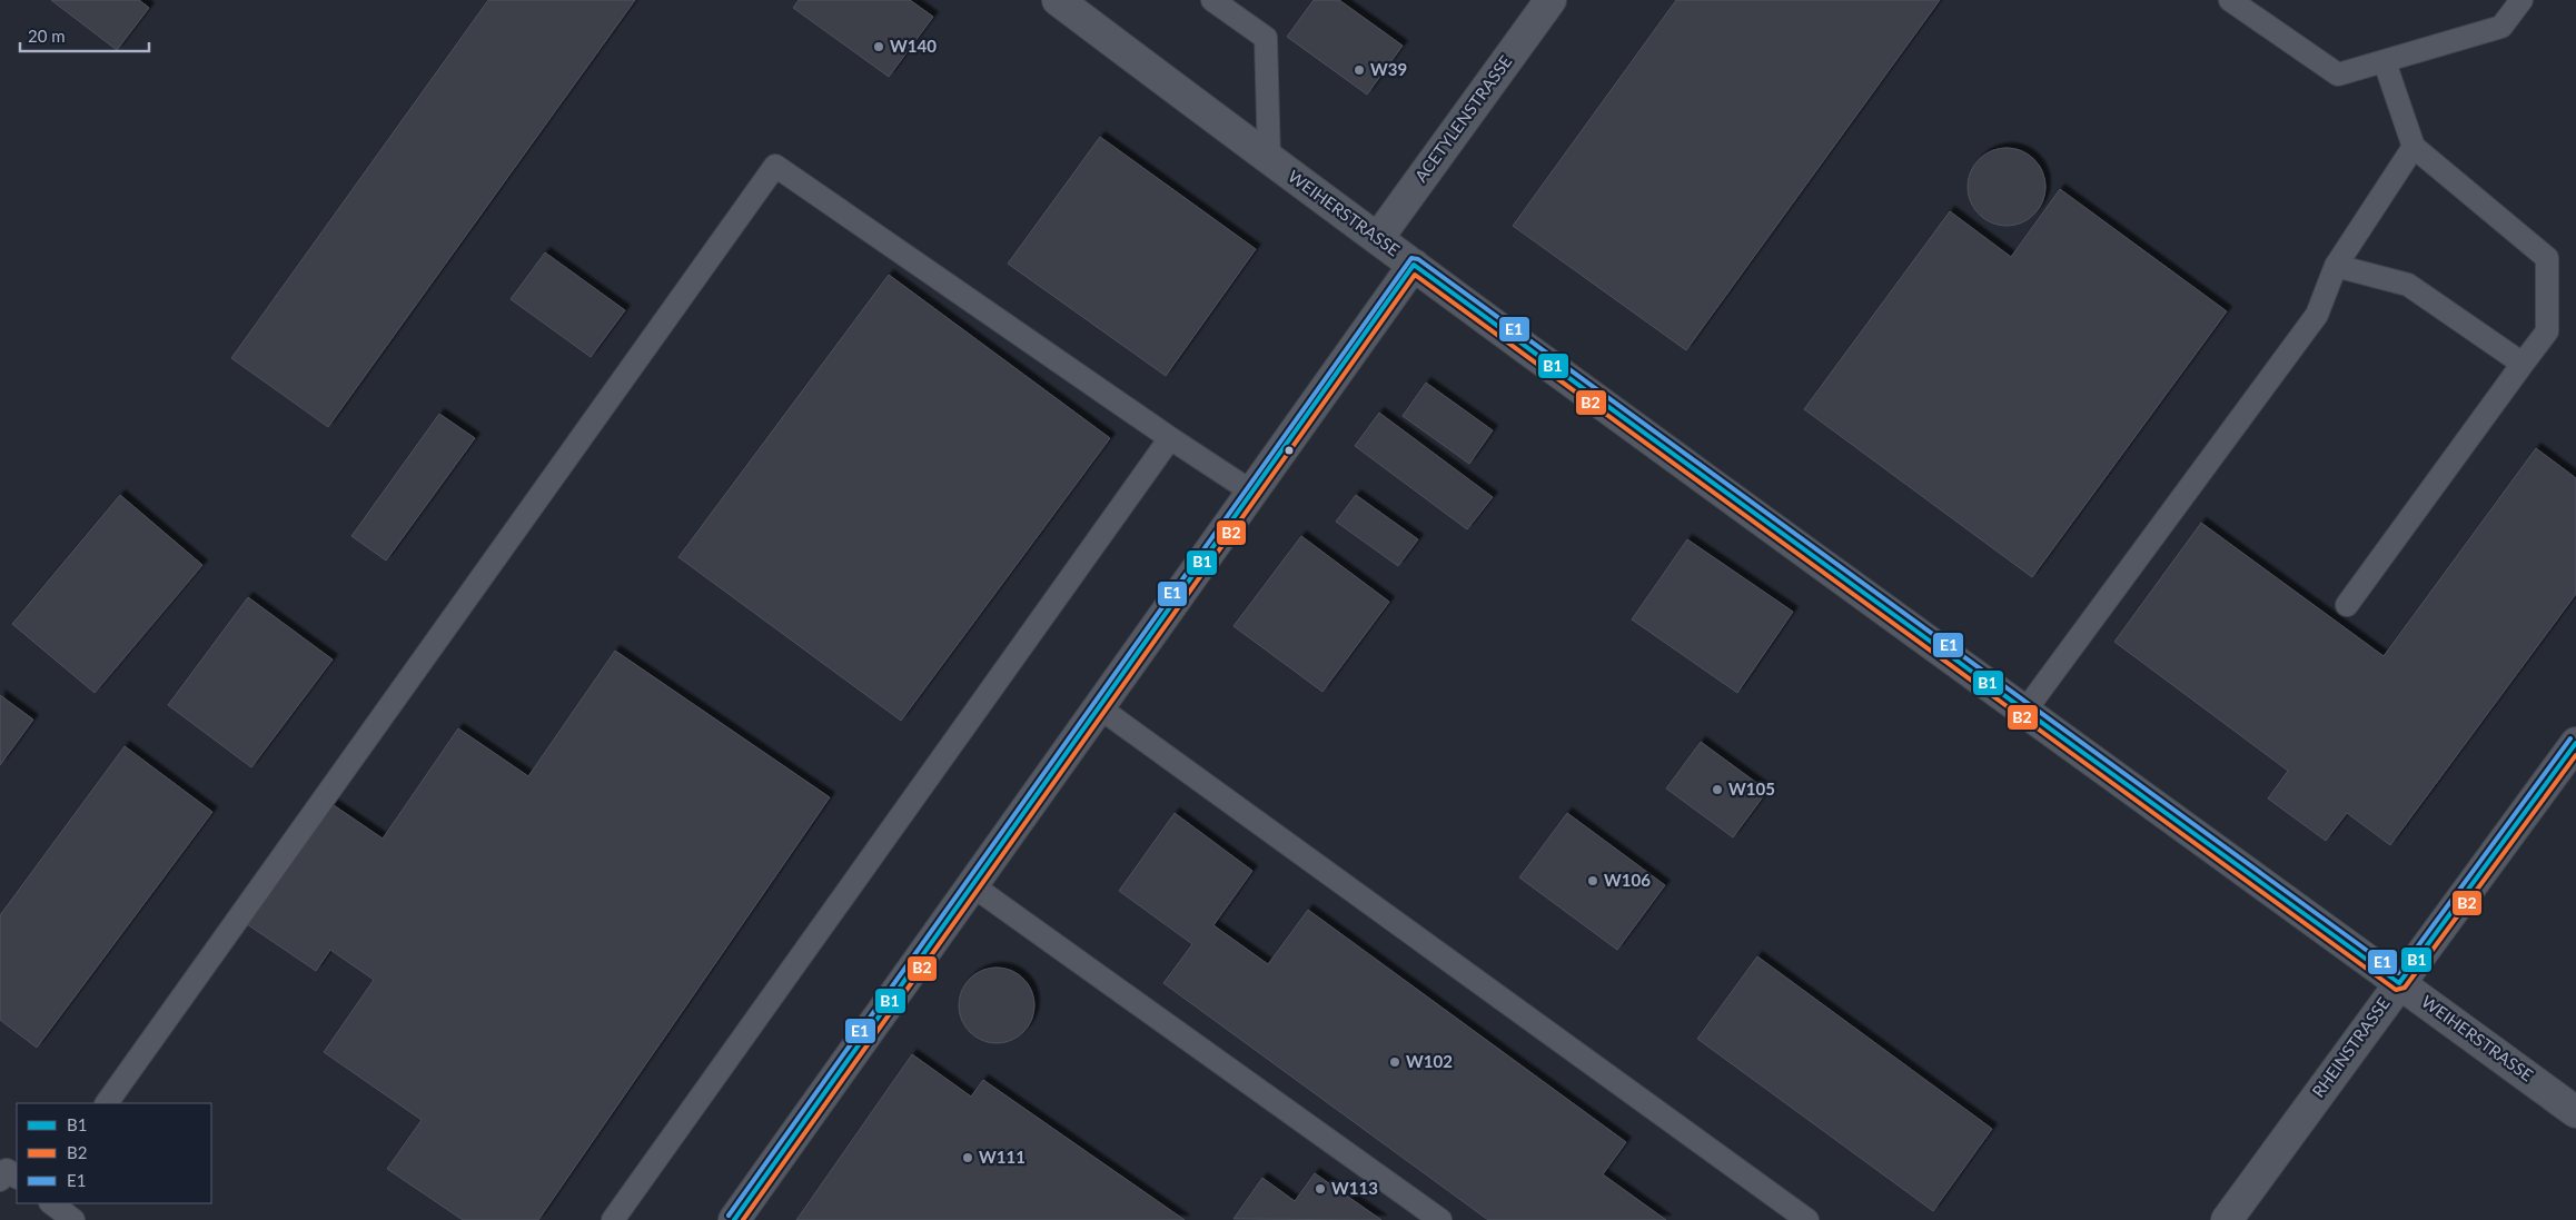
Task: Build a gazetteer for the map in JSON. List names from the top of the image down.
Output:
{
  "streets": {
    "street": ["ACETYLENSTRASSE", "WEIHERSTRASSE", "RHEINSTRASSE"]
  },
  "crossings": [
    ["ACETYLENSTRASSE", "WEIHERSTRASSE"],
    ["WEIHERSTRASSE", "RHEINSTRASSE"]
  ],
  "places": [
    "W140",
    "W39",
    "W105",
    "W106",
    "W102",
    "W111",
    "W113"
  ],
  "lines": ["transit line E1", "transit line B1", "transit line B2"],
  "legend": ["B1", "B2", "E1"],
  "scale_bar": "20 m"
}
